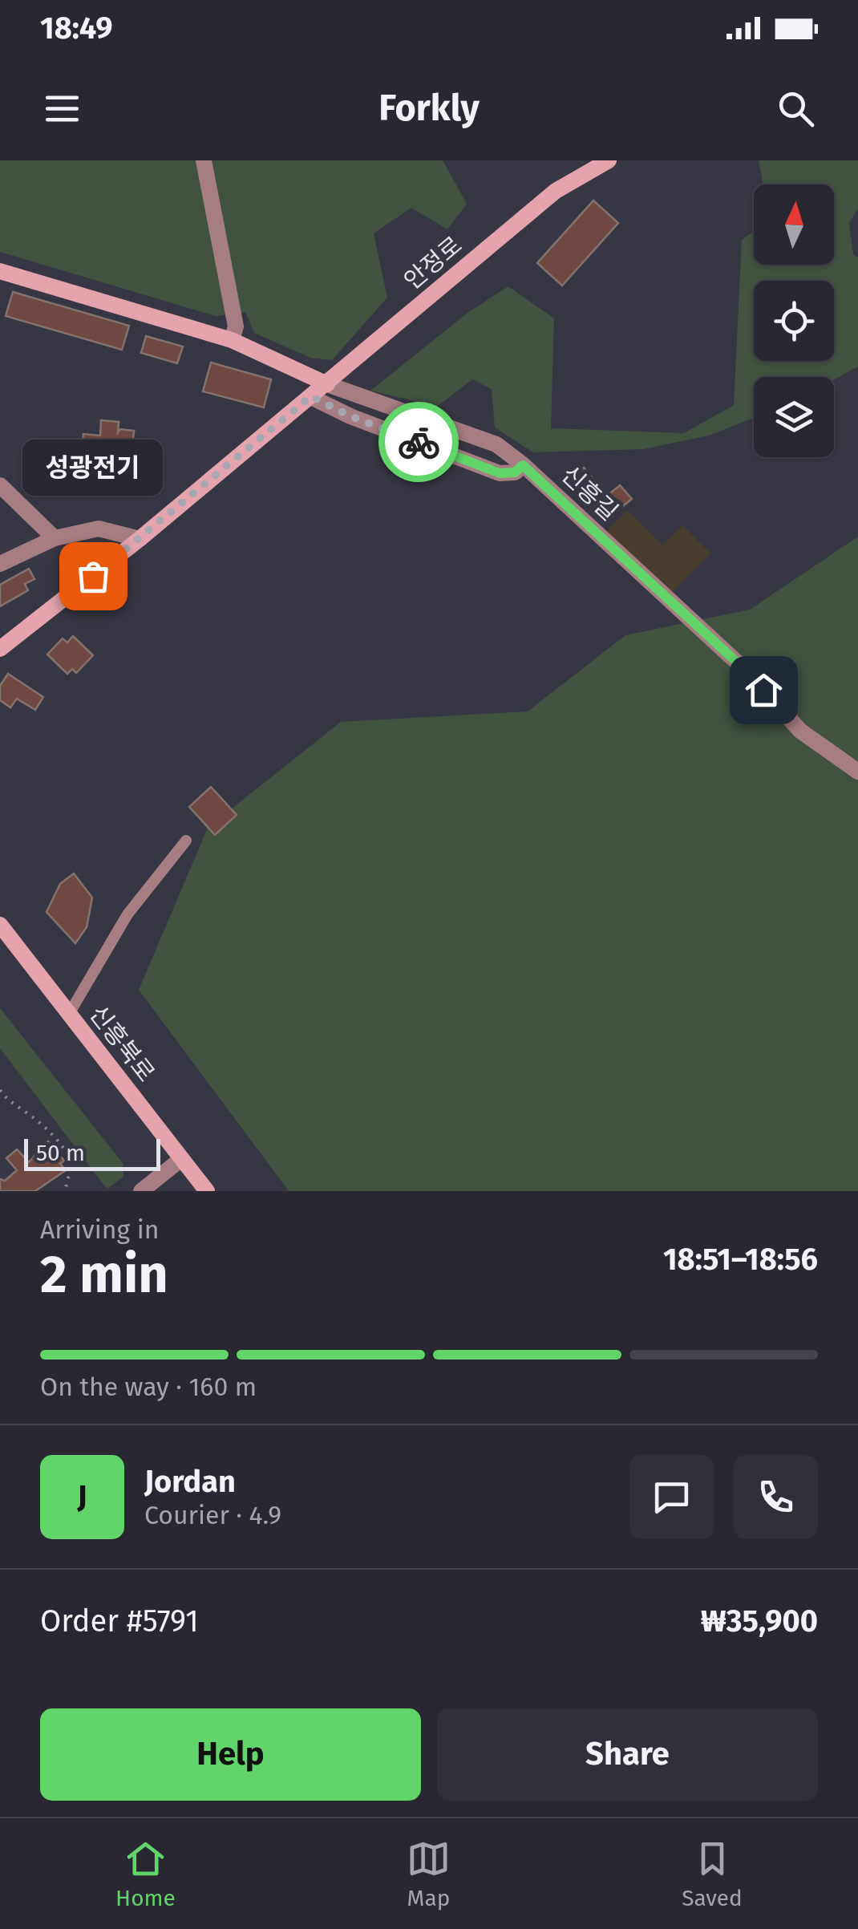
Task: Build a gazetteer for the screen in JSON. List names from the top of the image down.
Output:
{
  "streets": {
    "street": ["안정로", "신흥길", "신흥북로"]
  },
  "crossings": [
    ["안정로", "신흥길"]
  ],
  "places": ["성광전기"],
  "scale_bar": "50 m",
  "north": "top",
  "page": {
    "status": "18:49",
    "header": "Forkly",
    "bubble": "성광전기",
    "scale": "50 m",
    "heading": ["2 min", "Arriving in", "18:51–18:56"],
    "panel": [
      "Jordan",
      "Courier · 4.9",
      "Order #5791",
      "₩35,900"
    ],
    "bar": "On the way · 160 m",
    "round": "J",
    "buttons": ["Help", "Share"],
    "tabs": ["Home", "Map", "Saved"]
  }
}
